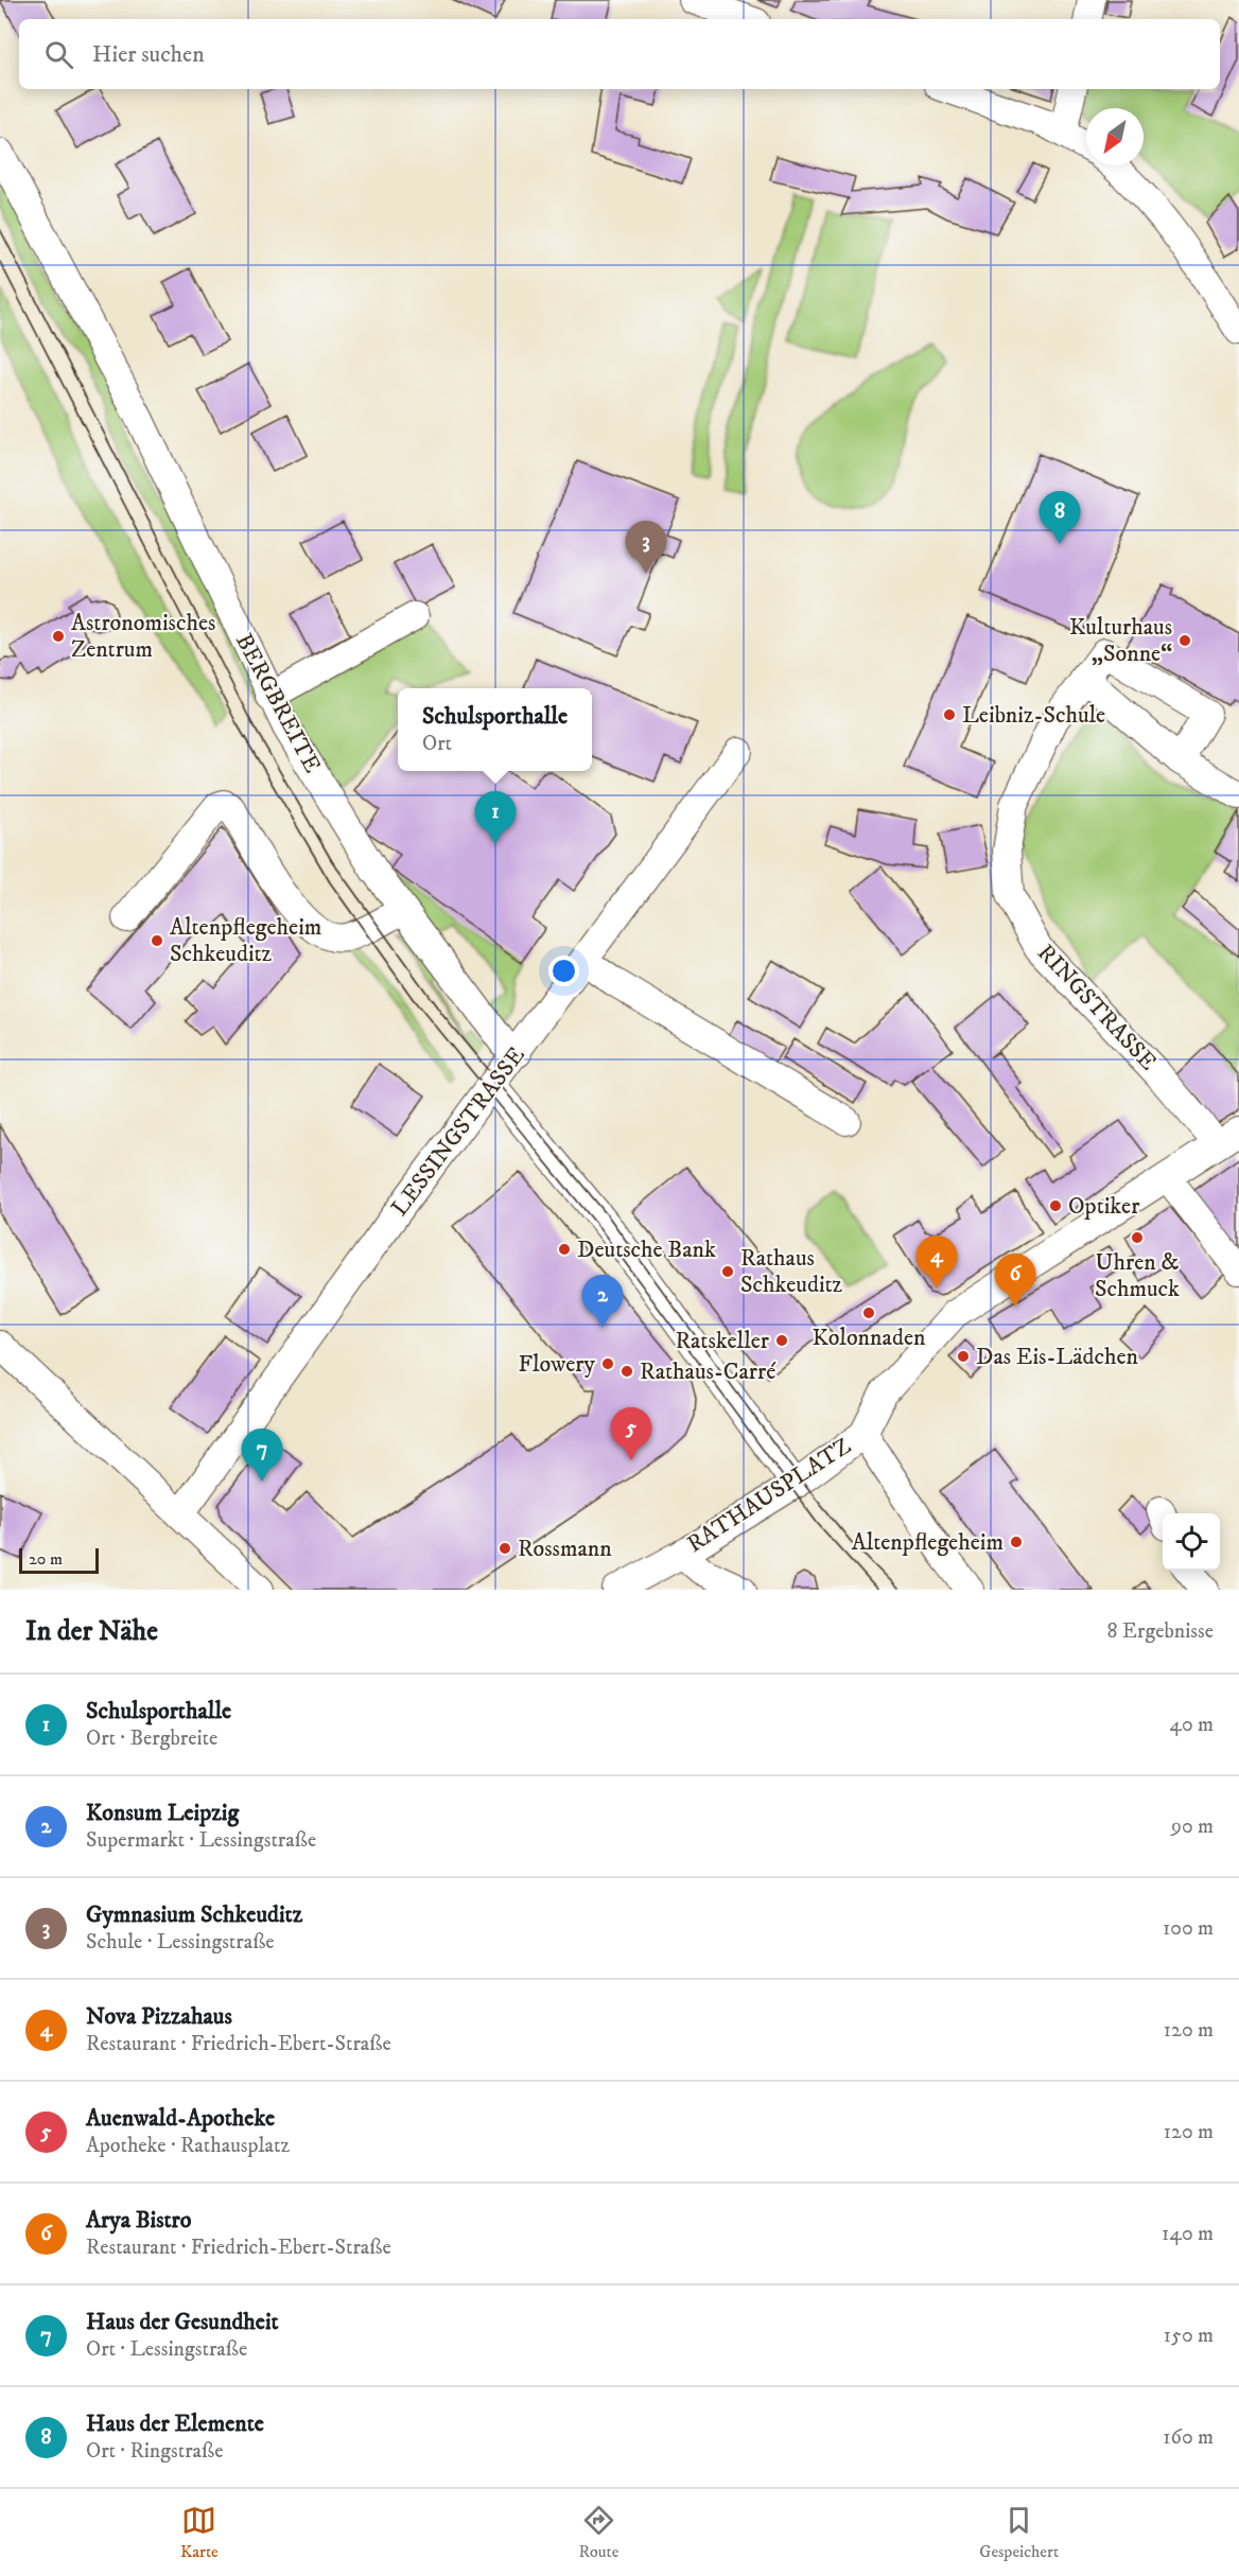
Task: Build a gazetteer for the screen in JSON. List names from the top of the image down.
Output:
{
  "streets": {
    "street": [
      "BERGBREITE",
      "RINGSTRASSE",
      "LESSINGSTRASSE",
      "RATHAUSPLATZ"
    ]
  },
  "crossings": [
    ["BERGBREITE", "LESSINGSTRASSE"]
  ],
  "places": [
    "Astronomisches Zentrum",
    "Kulturhaus „Sonne“",
    "Leibniz-Schule",
    "Altenpflegeheim Schkeuditz",
    "Optiker",
    "Uhren & Schmuck",
    "Deutsche Bank",
    "Rathaus Schkeuditz",
    "Kolonnaden",
    "Ratskeller",
    "Das Eis-Lädchen",
    "Flowery",
    "Rathaus-Carré",
    "Altenpflegeheim",
    "Rossmann"
  ],
  "scale_bar": "20 m",
  "north": "bottom left",
  "page": {
    "search": "Hier suchen",
    "pins": [
      "8",
      "3",
      "1",
      "4",
      "6",
      "2",
      "5",
      "7"
    ],
    "popup": ["Schulsporthalle", "Ort"],
    "scale": "20 m",
    "heading": ["In der Nähe", "8 Ergebnisse"],
    "list": [
      {
        "mark": "1",
        "name": "Schulsporthalle",
        "note": "Ort · Bergbreite",
        "value": "40 m"
      },
      {
        "mark": "2",
        "name": "Konsum Leipzig",
        "note": "Supermarkt · Lessingstraße",
        "value": "90 m"
      },
      {
        "mark": "3",
        "name": "Gymnasium Schkeuditz",
        "note": "Schule · Lessingstraße",
        "value": "100 m"
      },
      {
        "mark": "4",
        "name": "Nova Pizzahaus",
        "note": "Restaurant · Friedrich-Ebert-Straße",
        "value": "120 m"
      },
      {
        "mark": "5",
        "name": "Auenwald-Apotheke",
        "note": "Apotheke · Rathausplatz",
        "value": "120 m"
      },
      {
        "mark": "6",
        "name": "Arya Bistro",
        "note": "Restaurant · Friedrich-Ebert-Straße",
        "value": "140 m"
      },
      {
        "mark": "7",
        "name": "Haus der Gesundheit",
        "note": "Ort · Lessingstraße",
        "value": "150 m"
      },
      {
        "mark": "8",
        "name": "Haus der Elemente",
        "note": "Ort · Ringstraße",
        "value": "160 m"
      }
    ],
    "nav": ["Karte", "Route", "Gespeichert"]
  }
}
